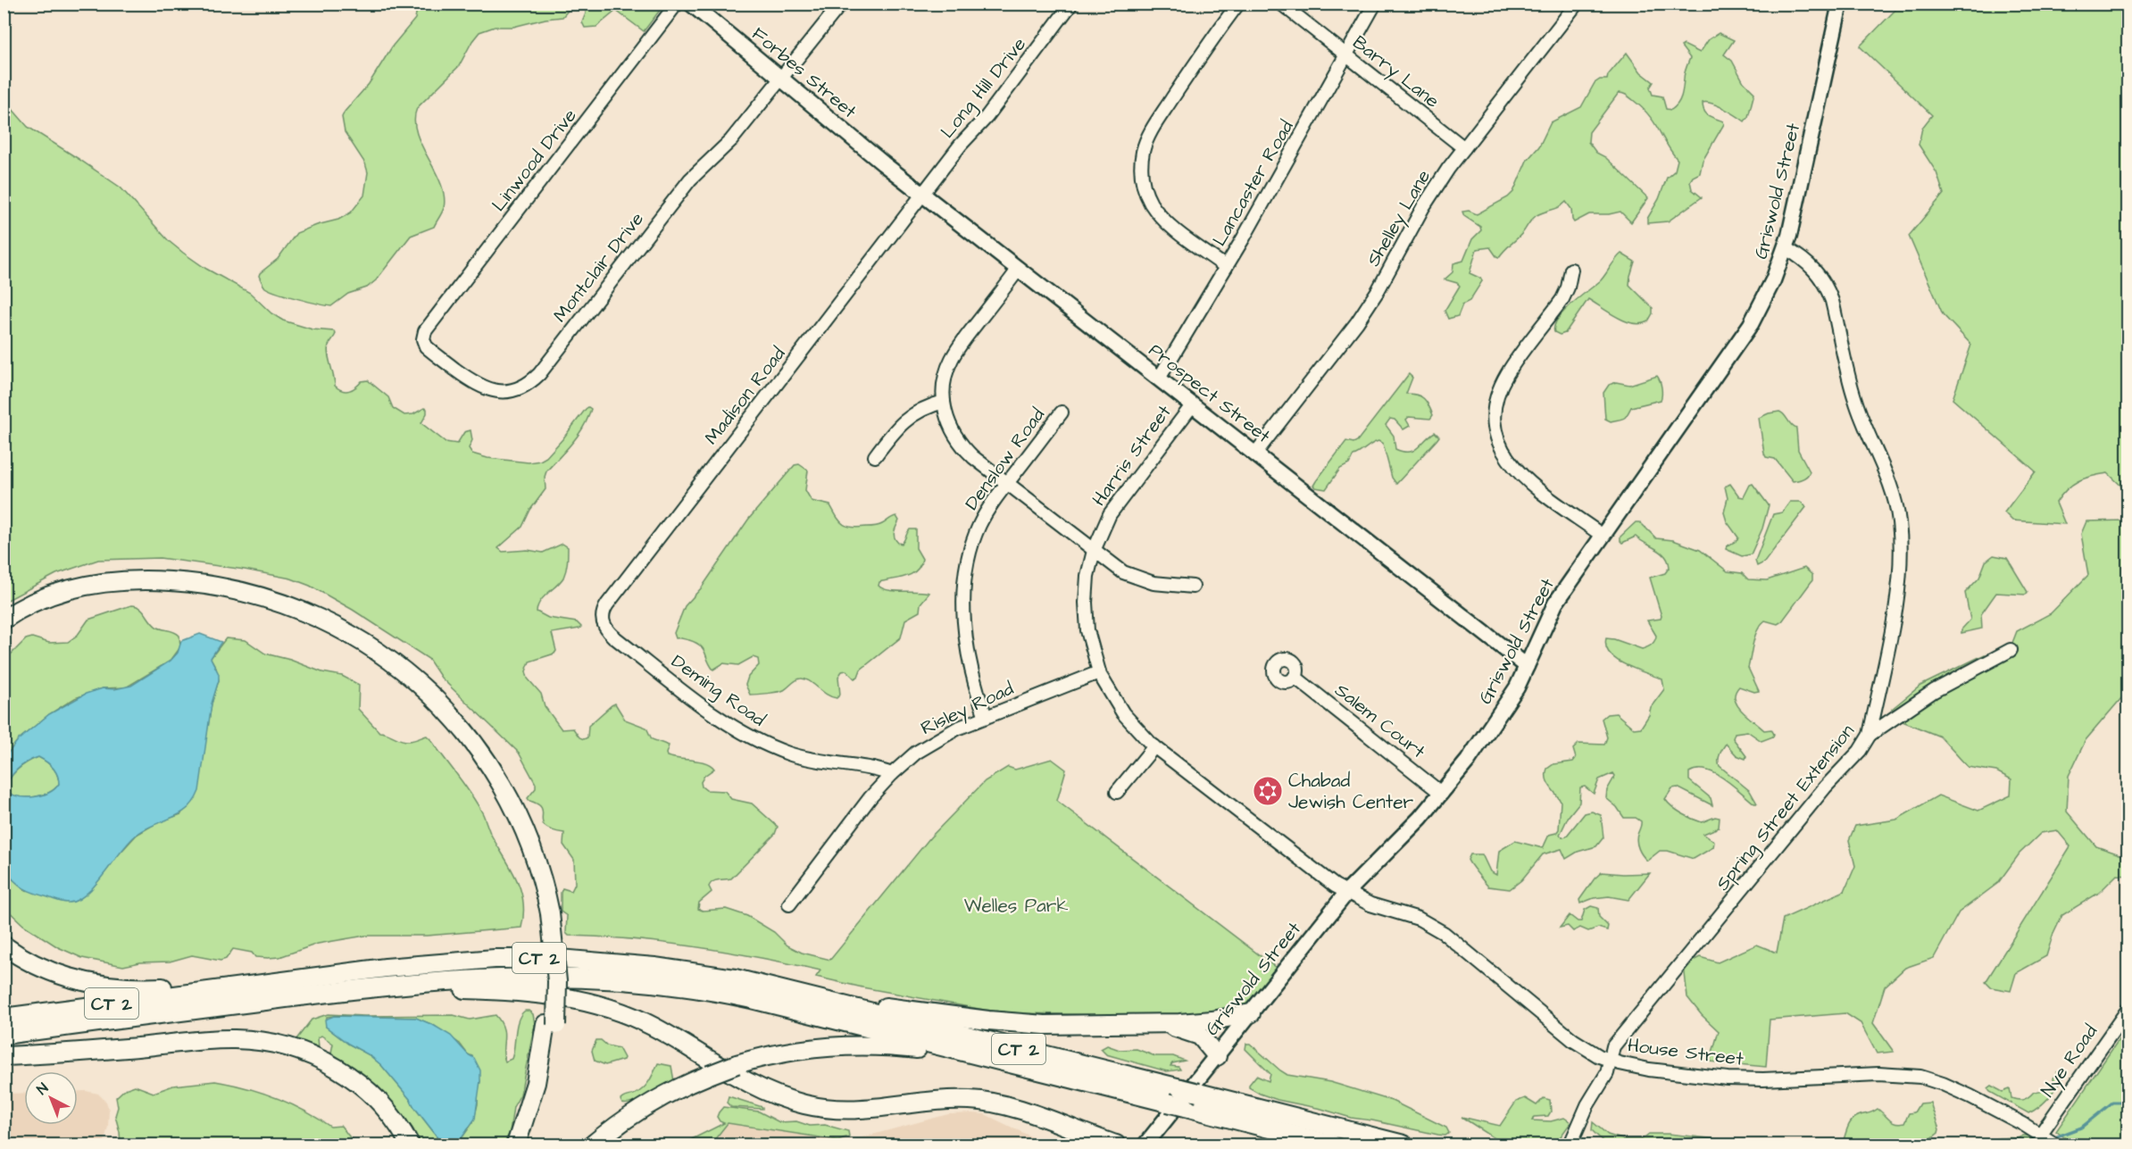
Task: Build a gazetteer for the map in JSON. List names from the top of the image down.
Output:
{
  "streets": {
    "highway": ["CT 2"],
    "main road": ["Forbes Street", "Griswold Street", "Prospect Street"],
    "street": [
      "Barry Lane",
      "Long Hill Drive",
      "Linwood Drive",
      "Lancaster Road",
      "Shelley Lane",
      "Montclair Drive",
      "Madison Road",
      "Harris Street",
      "Denslow Road",
      "Deming Road",
      "Risley Road",
      "Salem Court",
      "Spring Street Extension",
      "House Street",
      "Nye Road"
    ]
  },
  "crossings": [
    ["Barry Lane", "Lancaster Road"],
    ["Barry Lane", "Shelley Lane"],
    ["Forbes Street", "Montclair Drive"],
    ["Forbes Street", "Prospect Street"],
    ["Long Hill Drive", "Prospect Street"],
    ["Long Hill Drive", "Madison Road"],
    ["Linwood Drive", "Montclair Drive"],
    ["Lancaster Road", "Prospect Street"],
    ["Griswold Street", "Prospect Street"],
    ["Griswold Street", "Harris Street"],
    ["Griswold Street", "Salem Court"],
    ["Griswold Street", "Spring Street Extension"],
    ["Griswold Street", "House Street"],
    ["Shelley Lane", "Prospect Street"],
    ["Prospect Street", "Madison Road"],
    ["Prospect Street", "Harris Street"],
    ["Madison Road", "Deming Road"],
    ["Harris Street", "Risley Road"],
    ["Harris Street", "House Street"],
    ["Denslow Road", "Risley Road"],
    ["Deming Road", "Risley Road"],
    ["Spring Street Extension", "House Street"],
    ["House Street", "Nye Road"]
  ],
  "parks": ["Welles Park"],
  "places": {
    "synagogue": ["Chabad Jewish Center"]
  },
  "north": "top left"
}
